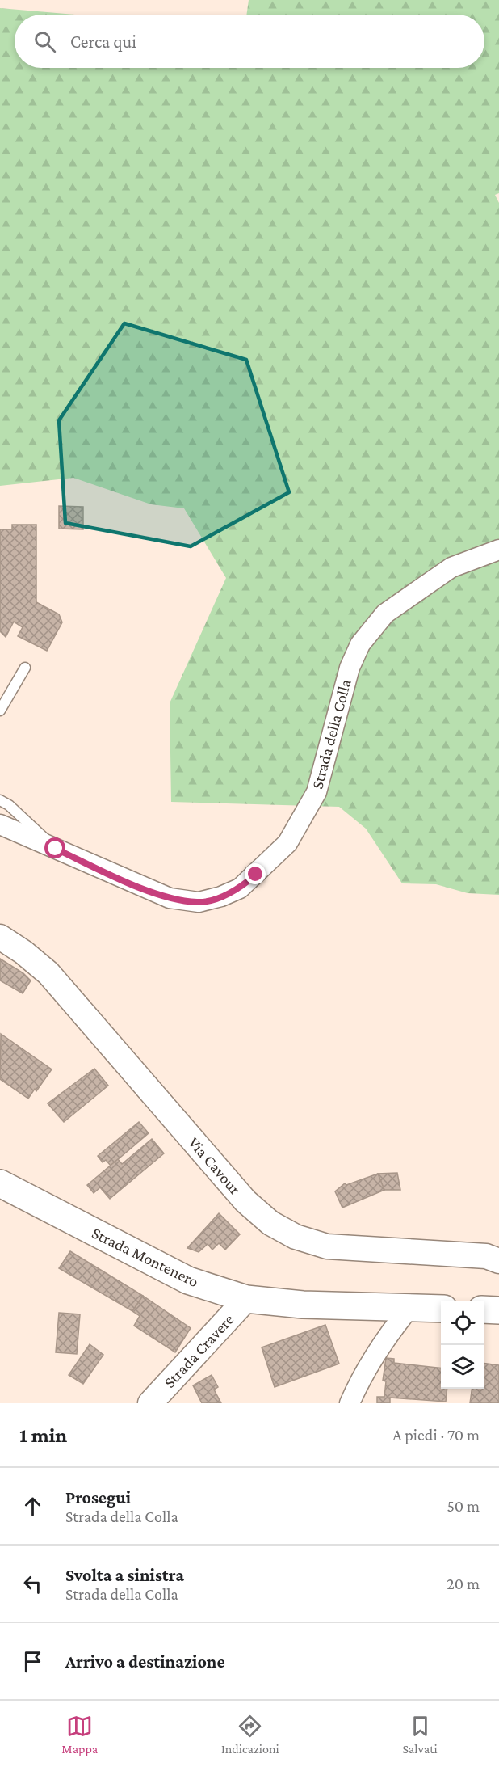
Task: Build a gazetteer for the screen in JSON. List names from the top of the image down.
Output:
{
  "streets": {
    "main road": ["Strada Montenero"],
    "street": ["Strada della Colla", "Via Cavour", "Strada Cravere"]
  },
  "crossings": [
    ["Strada Montenero", "Strada Cravere"]
  ],
  "page": {
    "search": "Cerca qui",
    "heading": ["1 min", "A piedi · 70 m"],
    "list": [
      ["Prosegui", "Strada della Colla", "50 m"],
      ["Svolta a sinistra", "Strada della Colla", "20 m"],
      "Arrivo a destinazione"
    ],
    "nav": ["Mappa", "Indicazioni", "Salvati"]
  }
}
